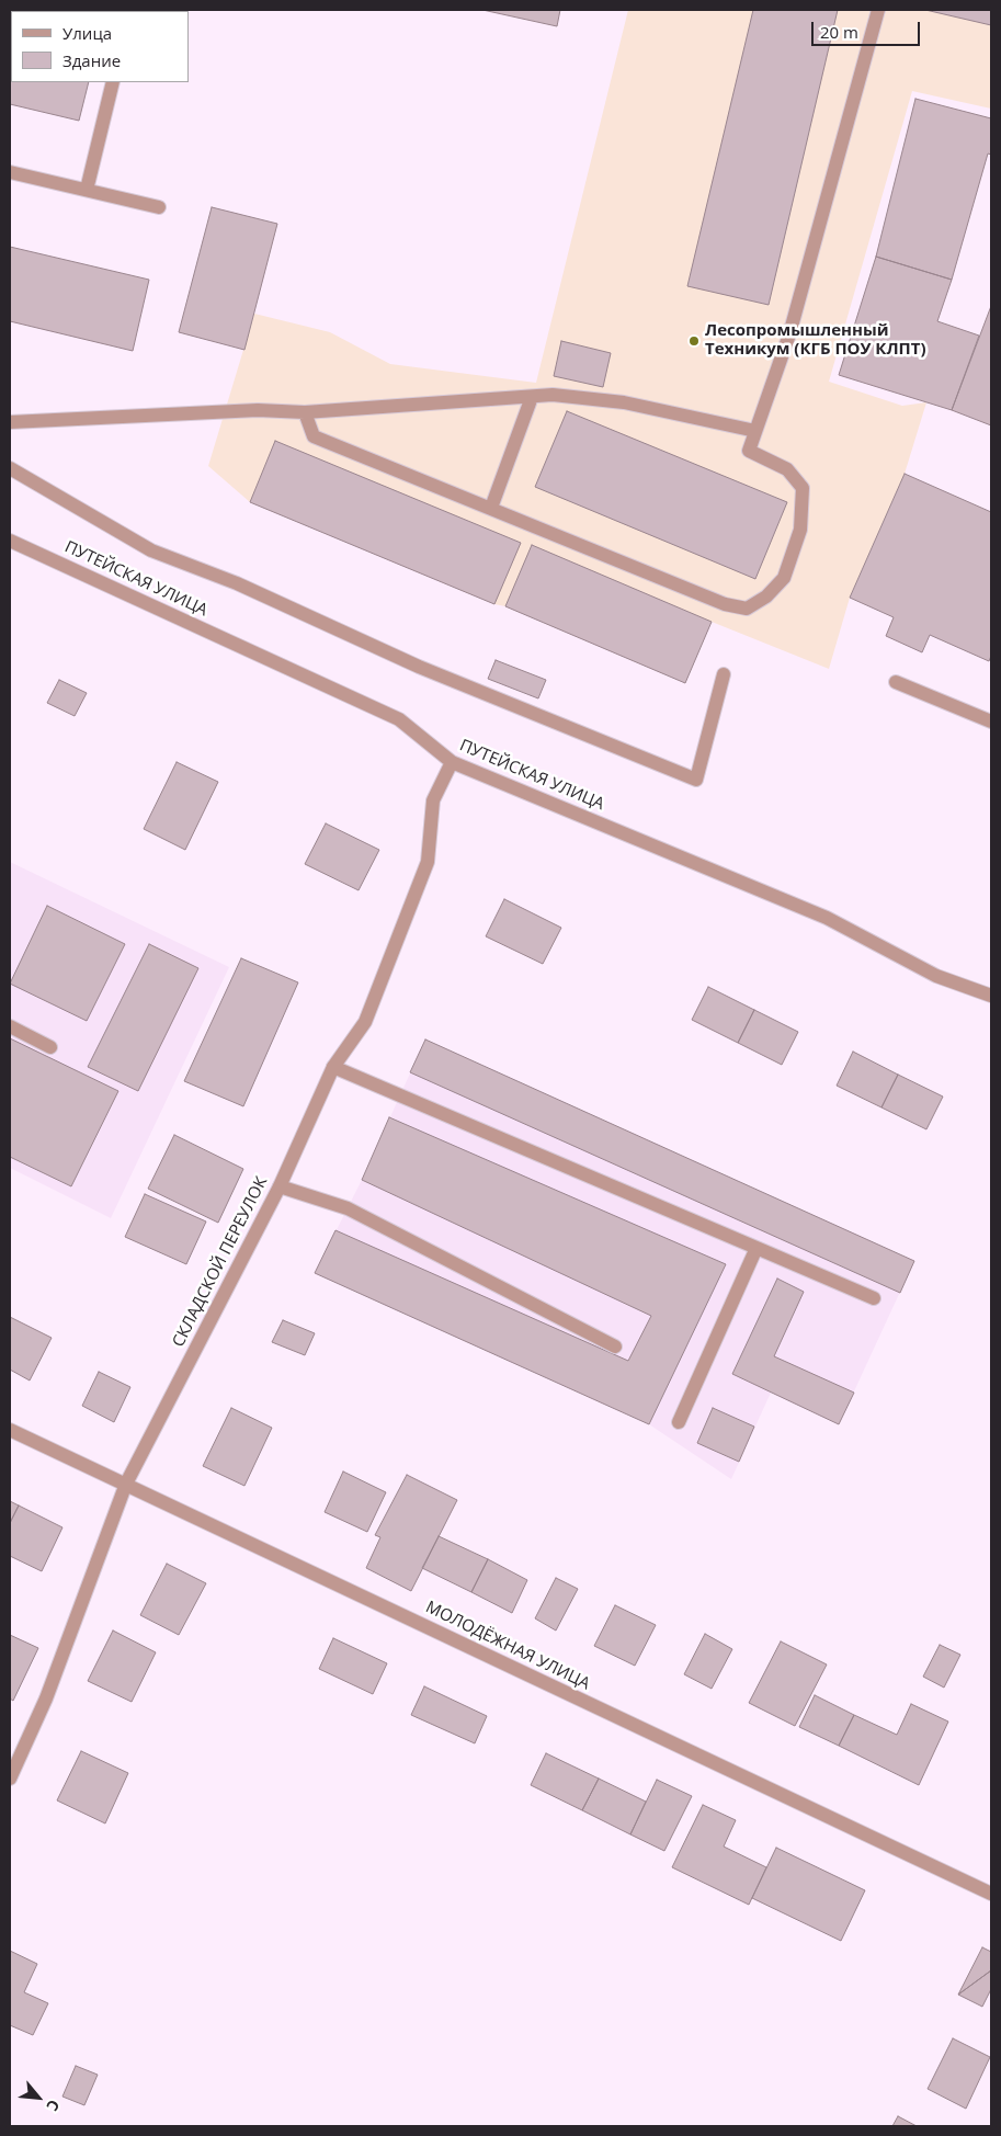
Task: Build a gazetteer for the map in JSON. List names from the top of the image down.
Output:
{
  "streets": {
    "street": ["ПУТЕЙСКАЯ УЛИЦА", "СКЛАДСКОЙ ПЕРЕУЛОК", "МОЛОДЁЖНАЯ УЛИЦА"]
  },
  "crossings": [
    ["ПУТЕЙСКАЯ УЛИЦА", "СКЛАДСКОЙ ПЕРЕУЛОК"],
    ["СКЛАДСКОЙ ПЕРЕУЛОК", "МОЛОДЁЖНАЯ УЛИЦА"]
  ],
  "places": ["Лесопромышленный Техникум (КГБ ПОУ КЛПТ)"],
  "legend": ["Улица", "Здание"],
  "scale_bar": "20 m",
  "north": "bottom right"
}
